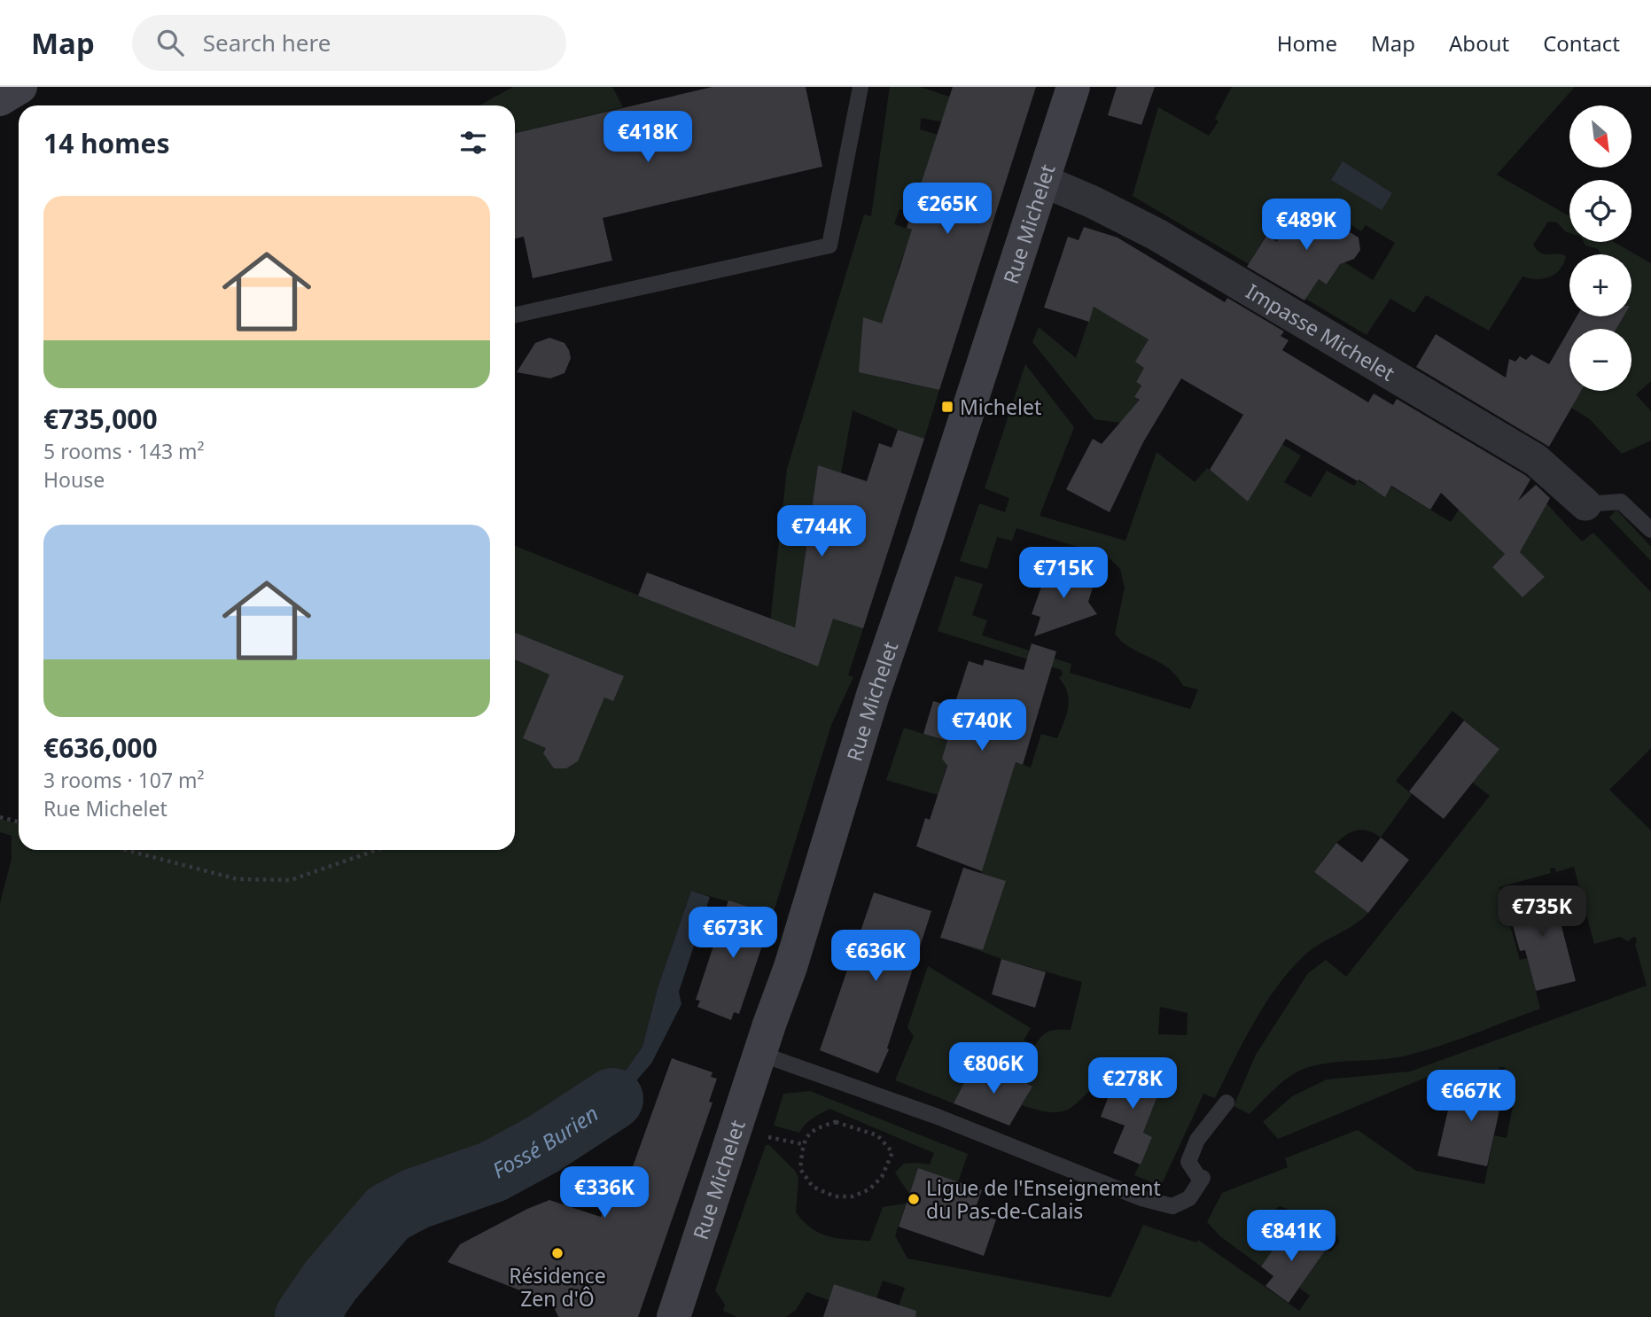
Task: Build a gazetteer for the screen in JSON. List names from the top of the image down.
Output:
{
  "streets": {
    "main road": ["Rue Michelet"],
    "street": ["Impasse Michelet"]
  },
  "crossings": [
    ["Rue Michelet", "Impasse Michelet"]
  ],
  "water": ["Fossé Burien"],
  "places": {
    "transit": ["Michelet"],
    "other": ["Ligue de l'Enseignement du Pas-de-Calais", "Résidence Zen d'Ô"]
  },
  "north": "bottom right",
  "page": {
    "header": "Map",
    "search": "Search here",
    "nav": [
      "Home",
      "Map",
      "About",
      "Contact"
    ],
    "map_buttons": ["+", "−"],
    "heading": "14 homes",
    "price": [
      "€418K",
      "€265K",
      "€489K",
      "€744K",
      "€715K",
      "€740K",
      "€735K",
      "€673K",
      "€636K",
      "€806K",
      "€278K",
      "€667K",
      "€336K",
      "€841K"
    ],
    "list": [
      {
        "name": "€735,000",
        "note": "5 rooms · 143 m² · House"
      },
      {
        "name": "€636,000",
        "note": "3 rooms · 107 m² · Rue Michelet"
      }
    ]
  }
}
